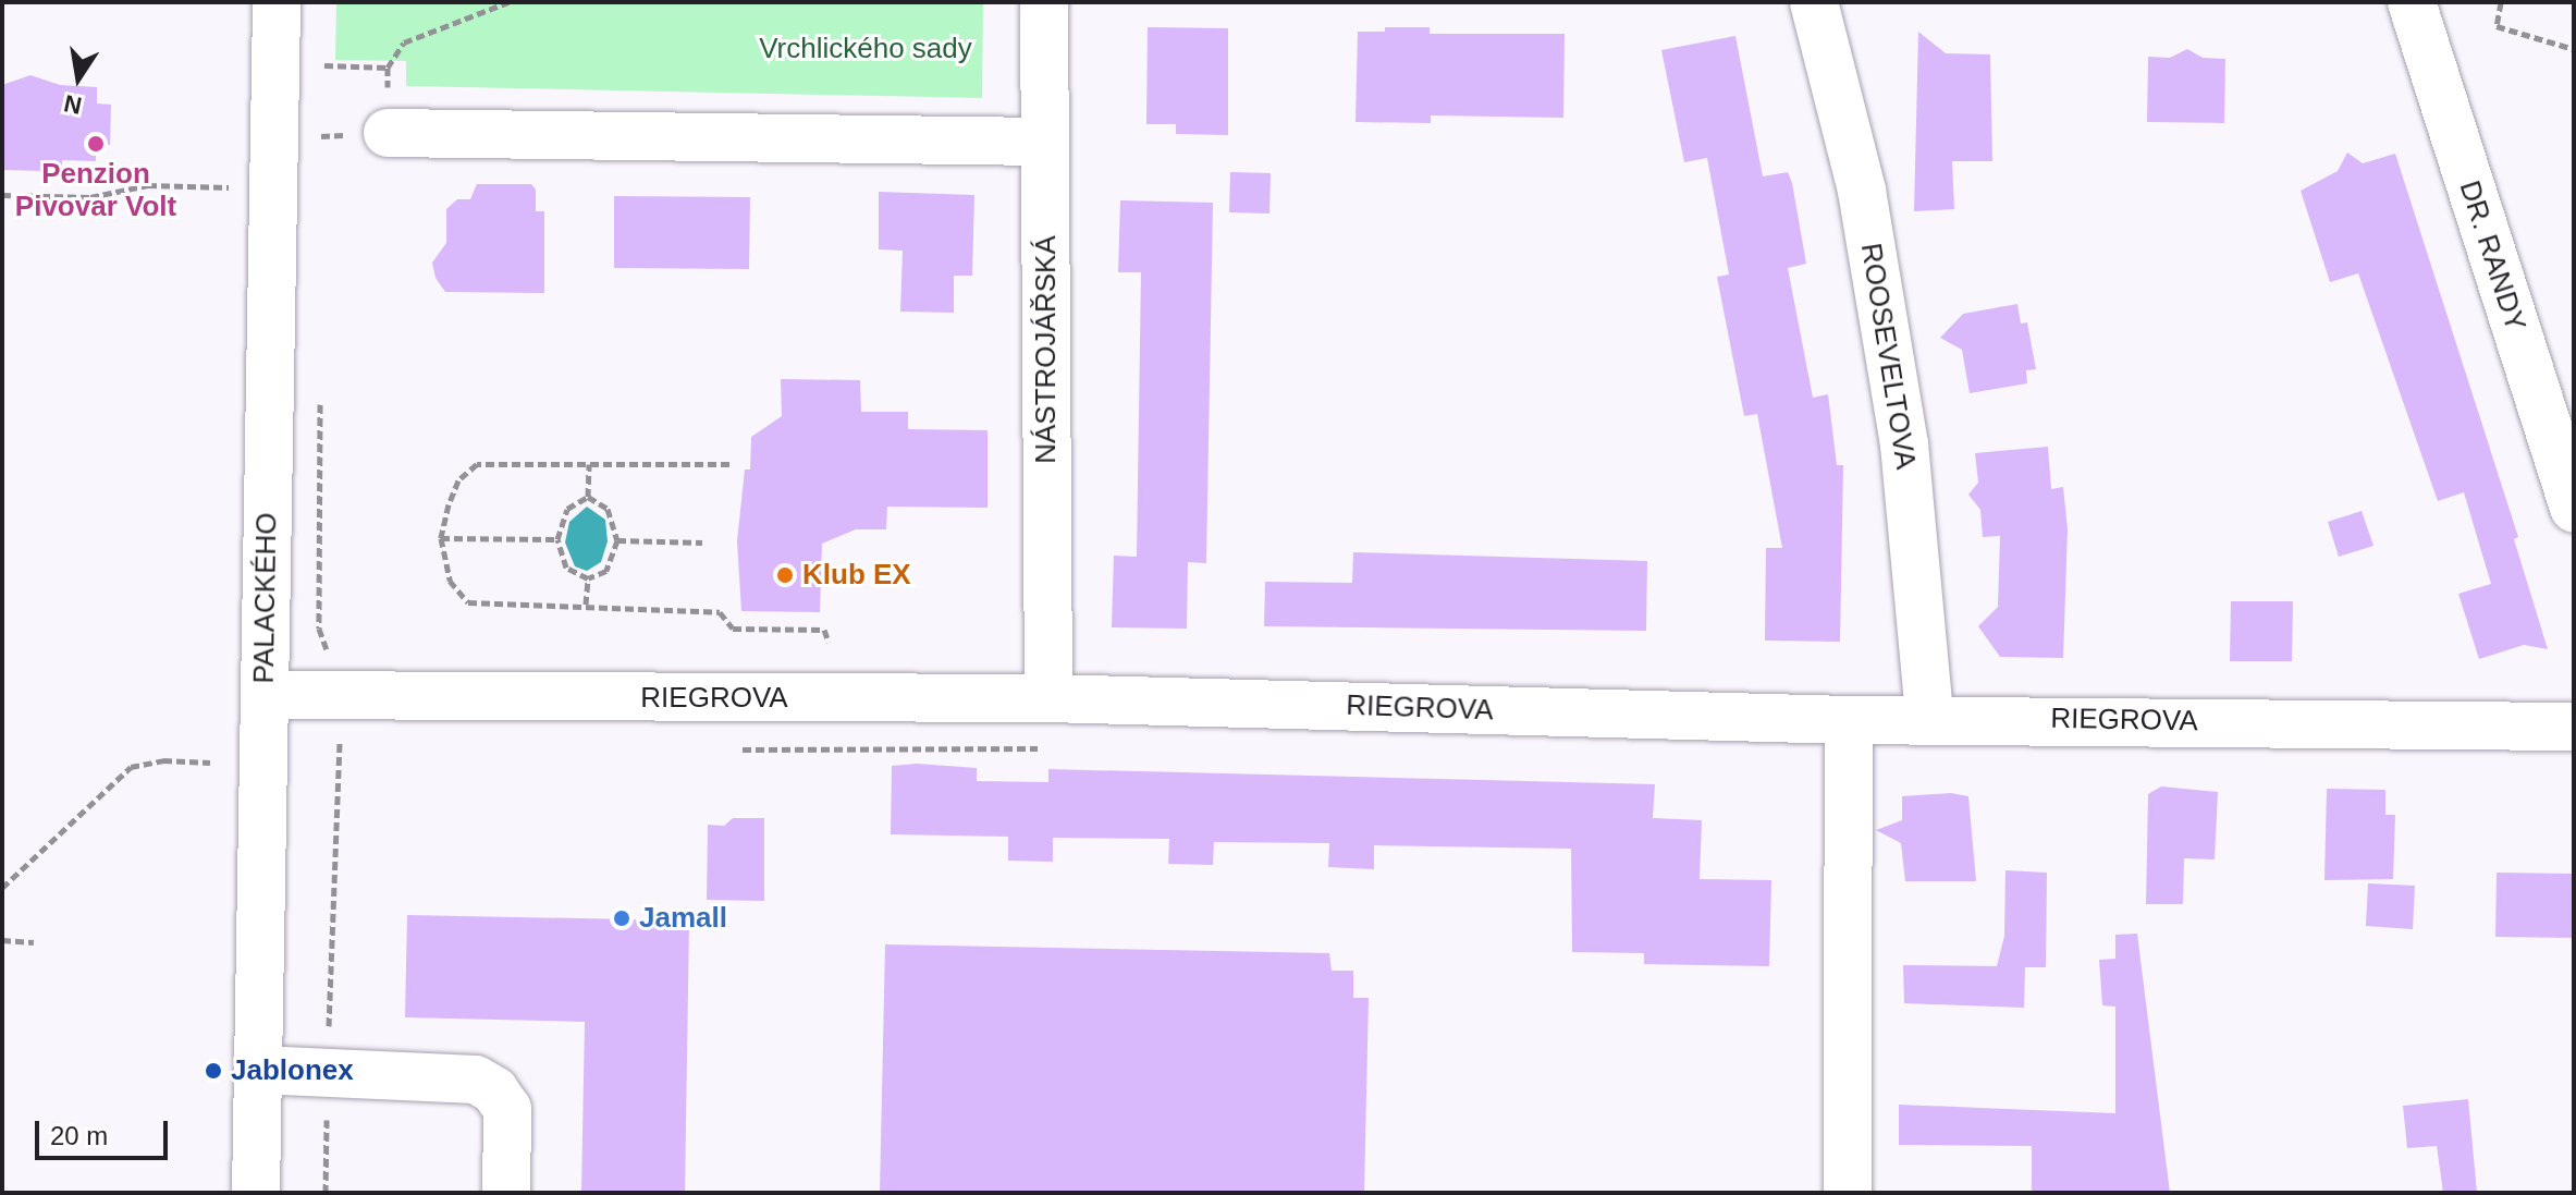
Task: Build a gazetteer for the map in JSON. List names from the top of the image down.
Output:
{
  "streets": {
    "street": [
      "DR. RANDY",
      "NÁSTROJÁŘSKÁ",
      "ROOSEVELTOVA",
      "PALACKÉHO",
      "RIEGROVA"
    ]
  },
  "crossings": [
    ["NÁSTROJÁŘSKÁ", "RIEGROVA"],
    ["ROOSEVELTOVA", "RIEGROVA"],
    ["PALACKÉHO", "RIEGROVA"]
  ],
  "parks": ["Vrchlického sady"],
  "places": [
    "Penzion Pivovar Volt",
    "Klub EX",
    "Jamall",
    "Jablonex"
  ],
  "scale_bar": "20 m",
  "north": "bottom"
}
